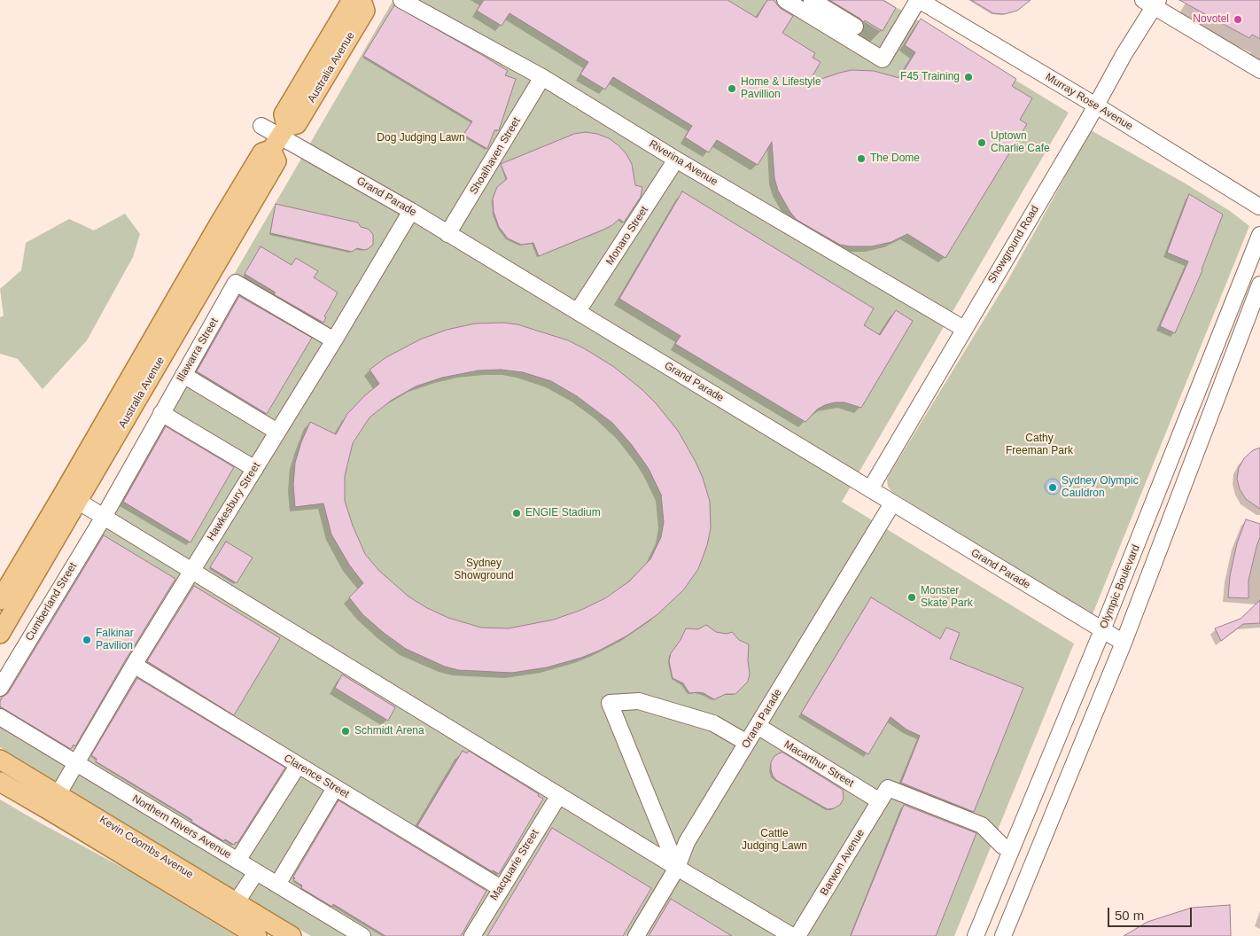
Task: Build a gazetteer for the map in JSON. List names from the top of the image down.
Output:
{
  "streets": {
    "main road": ["Australia Avenue", "Kevin Coombs Avenue"],
    "street": [
      "Murray Rose Avenue",
      "Shoalhaven Street",
      "Riverina Avenue",
      "Grand Parade",
      "Monaro Street",
      "Showground Road",
      "Illawarra Street",
      "Hawkesbury Street",
      "Olympic Boulevard",
      "Cumberland Street",
      "Orana Parade",
      "Macarthur Street",
      "Clarence Street",
      "Northern Rivers Avenue",
      "Barwon Avenue",
      "Macquarie Street"
    ]
  },
  "crossings": [
    ["Australia Avenue", "Grand Parade"],
    ["Murray Rose Avenue", "Showground Road"],
    ["Shoalhaven Street", "Riverina Avenue"],
    ["Shoalhaven Street", "Grand Parade"],
    ["Riverina Avenue", "Monaro Street"],
    ["Riverina Avenue", "Showground Road"],
    ["Grand Parade", "Monaro Street"],
    ["Grand Parade", "Showground Road"],
    ["Grand Parade", "Hawkesbury Street"],
    ["Grand Parade", "Olympic Boulevard"],
    ["Grand Parade", "Orana Parade"],
    ["Illawarra Street", "Hawkesbury Street"],
    ["Illawarra Street", "Cumberland Street"],
    ["Hawkesbury Street", "Clarence Street"],
    ["Hawkesbury Street", "Northern Rivers Avenue"],
    ["Hawkesbury Street", "Kevin Coombs Avenue"],
    ["Olympic Boulevard", "Macarthur Street"],
    ["Orana Parade", "Macarthur Street"],
    ["Macarthur Street", "Barwon Avenue"],
    ["Clarence Street", "Macquarie Street"]
  ],
  "parks": [
    "Dog Judging Lawn",
    "Cathy Freeman Park",
    "Sydney Showground",
    "Cattle Judging Lawn"
  ],
  "places": [
    "Novotel",
    "F45 Training",
    "Home & Lifestyle Pavillion",
    "Uptown Charlie Cafe",
    "The Dome",
    "Sydney Olympic Cauldron",
    "ENGIE Stadium",
    "Monster Skate Park",
    "Falkinar Pavilion",
    "Schmidt Arena"
  ],
  "scale_bar": "50 m"
}
